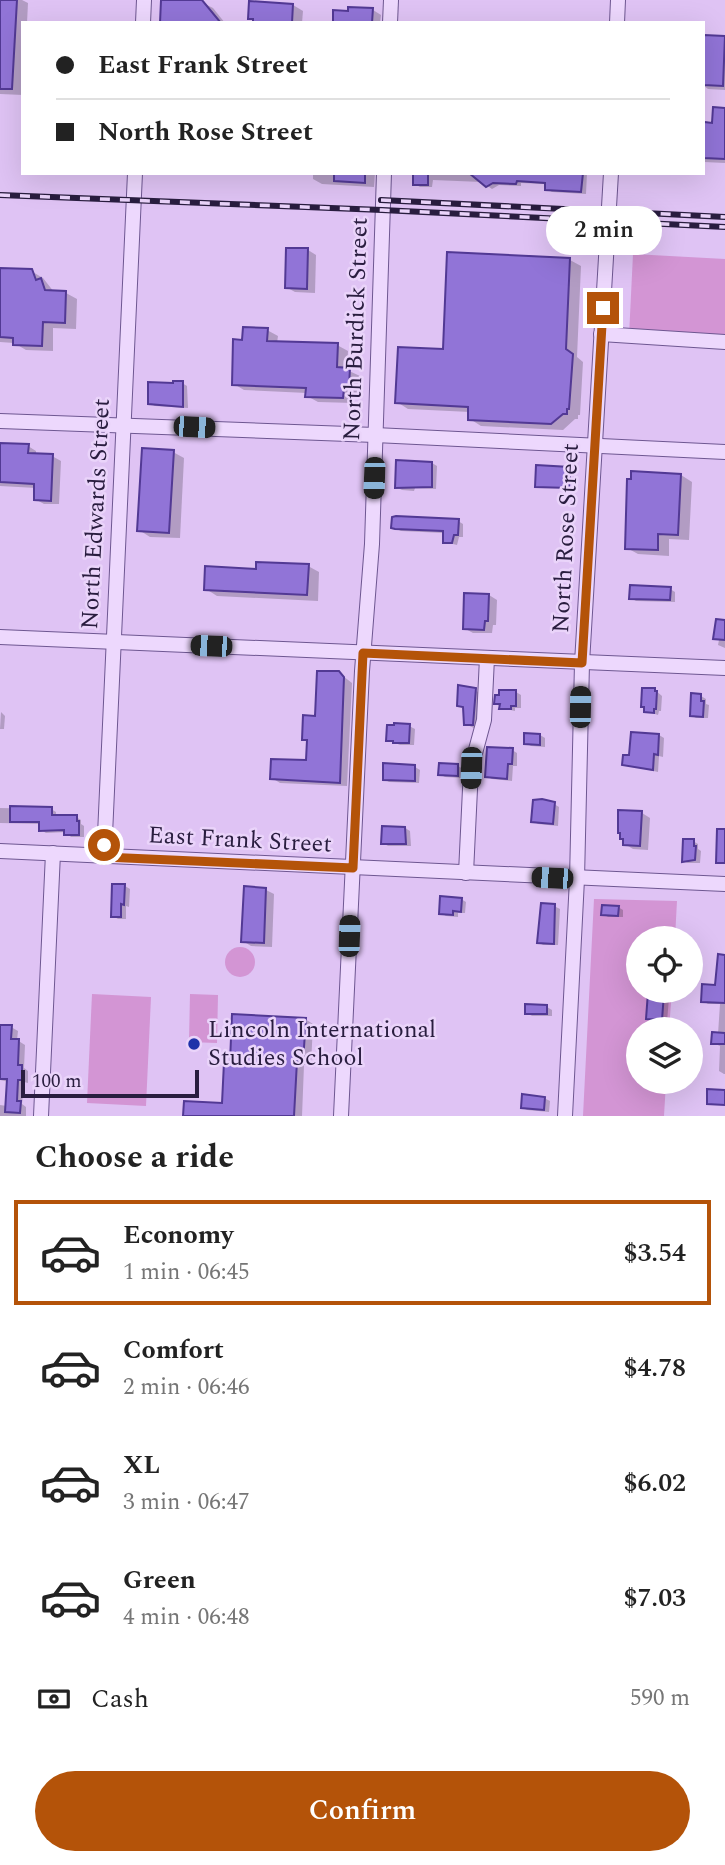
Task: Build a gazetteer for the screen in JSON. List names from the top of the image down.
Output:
{
  "streets": {
    "street": [
      "North Burdick Street",
      "North Edwards Street",
      "North Rose Street",
      "East Frank Street"
    ]
  },
  "crossings": [
    ["North Burdick Street", "East Frank Street"],
    ["North Edwards Street", "East Frank Street"],
    ["North Rose Street", "East Frank Street"]
  ],
  "places": ["Lincoln International Studies School"],
  "scale_bar": "100 m",
  "page": {
    "banner": ["East Frank Street", "North Rose Street"],
    "bubble": "2 min",
    "scale": "100 m",
    "heading": "Choose a ride",
    "list": [
      {
        "name": "Economy",
        "note": "1 min · 06:45",
        "value": "$3.54"
      },
      {
        "name": "Comfort",
        "note": "2 min · 06:46",
        "value": "$4.78"
      },
      {
        "name": "XL",
        "note": "3 min · 06:47",
        "value": "$6.02"
      },
      {
        "name": "Green",
        "note": "4 min · 06:48",
        "value": "$7.03"
      }
    ],
    "pay": ["Cash", "590 m"],
    "buttons": "Confirm"
  }
}
